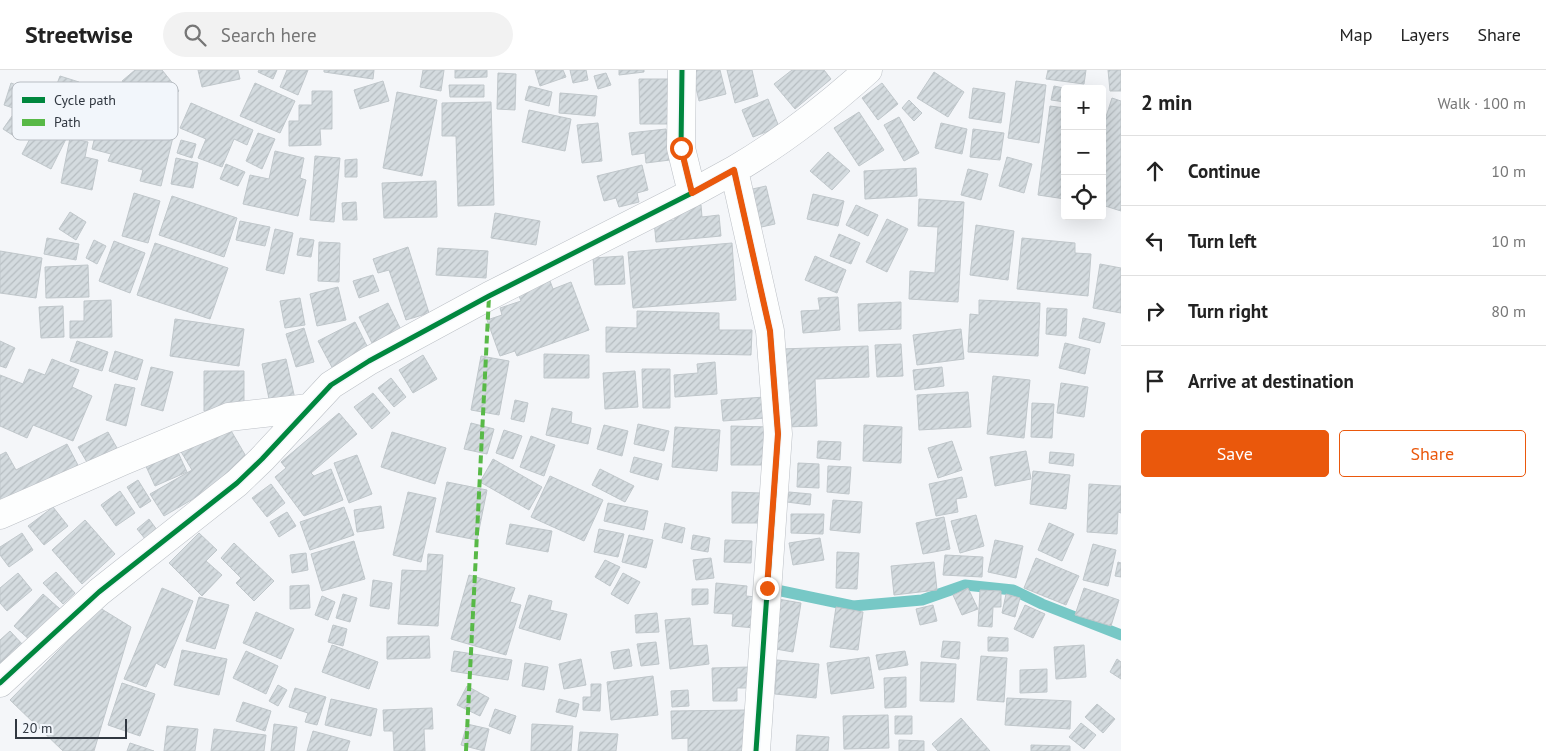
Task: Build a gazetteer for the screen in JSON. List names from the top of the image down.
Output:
{
  "legend": ["Cycle path", "Path"],
  "scale_bar": "20 m",
  "page": {
    "header": "Streetwise",
    "search": "Search here",
    "nav": ["Map", "Layers", "Share"],
    "heading": ["2 min", "Walk · 100 m"],
    "map_buttons": ["+", "−"],
    "list": [
      ["Continue", "10 m"],
      ["Turn left", "10 m"],
      ["Turn right", "80 m"],
      "Arrive at destination"
    ],
    "buttons": ["Save", "Share"],
    "scale": "20 m"
  }
}
